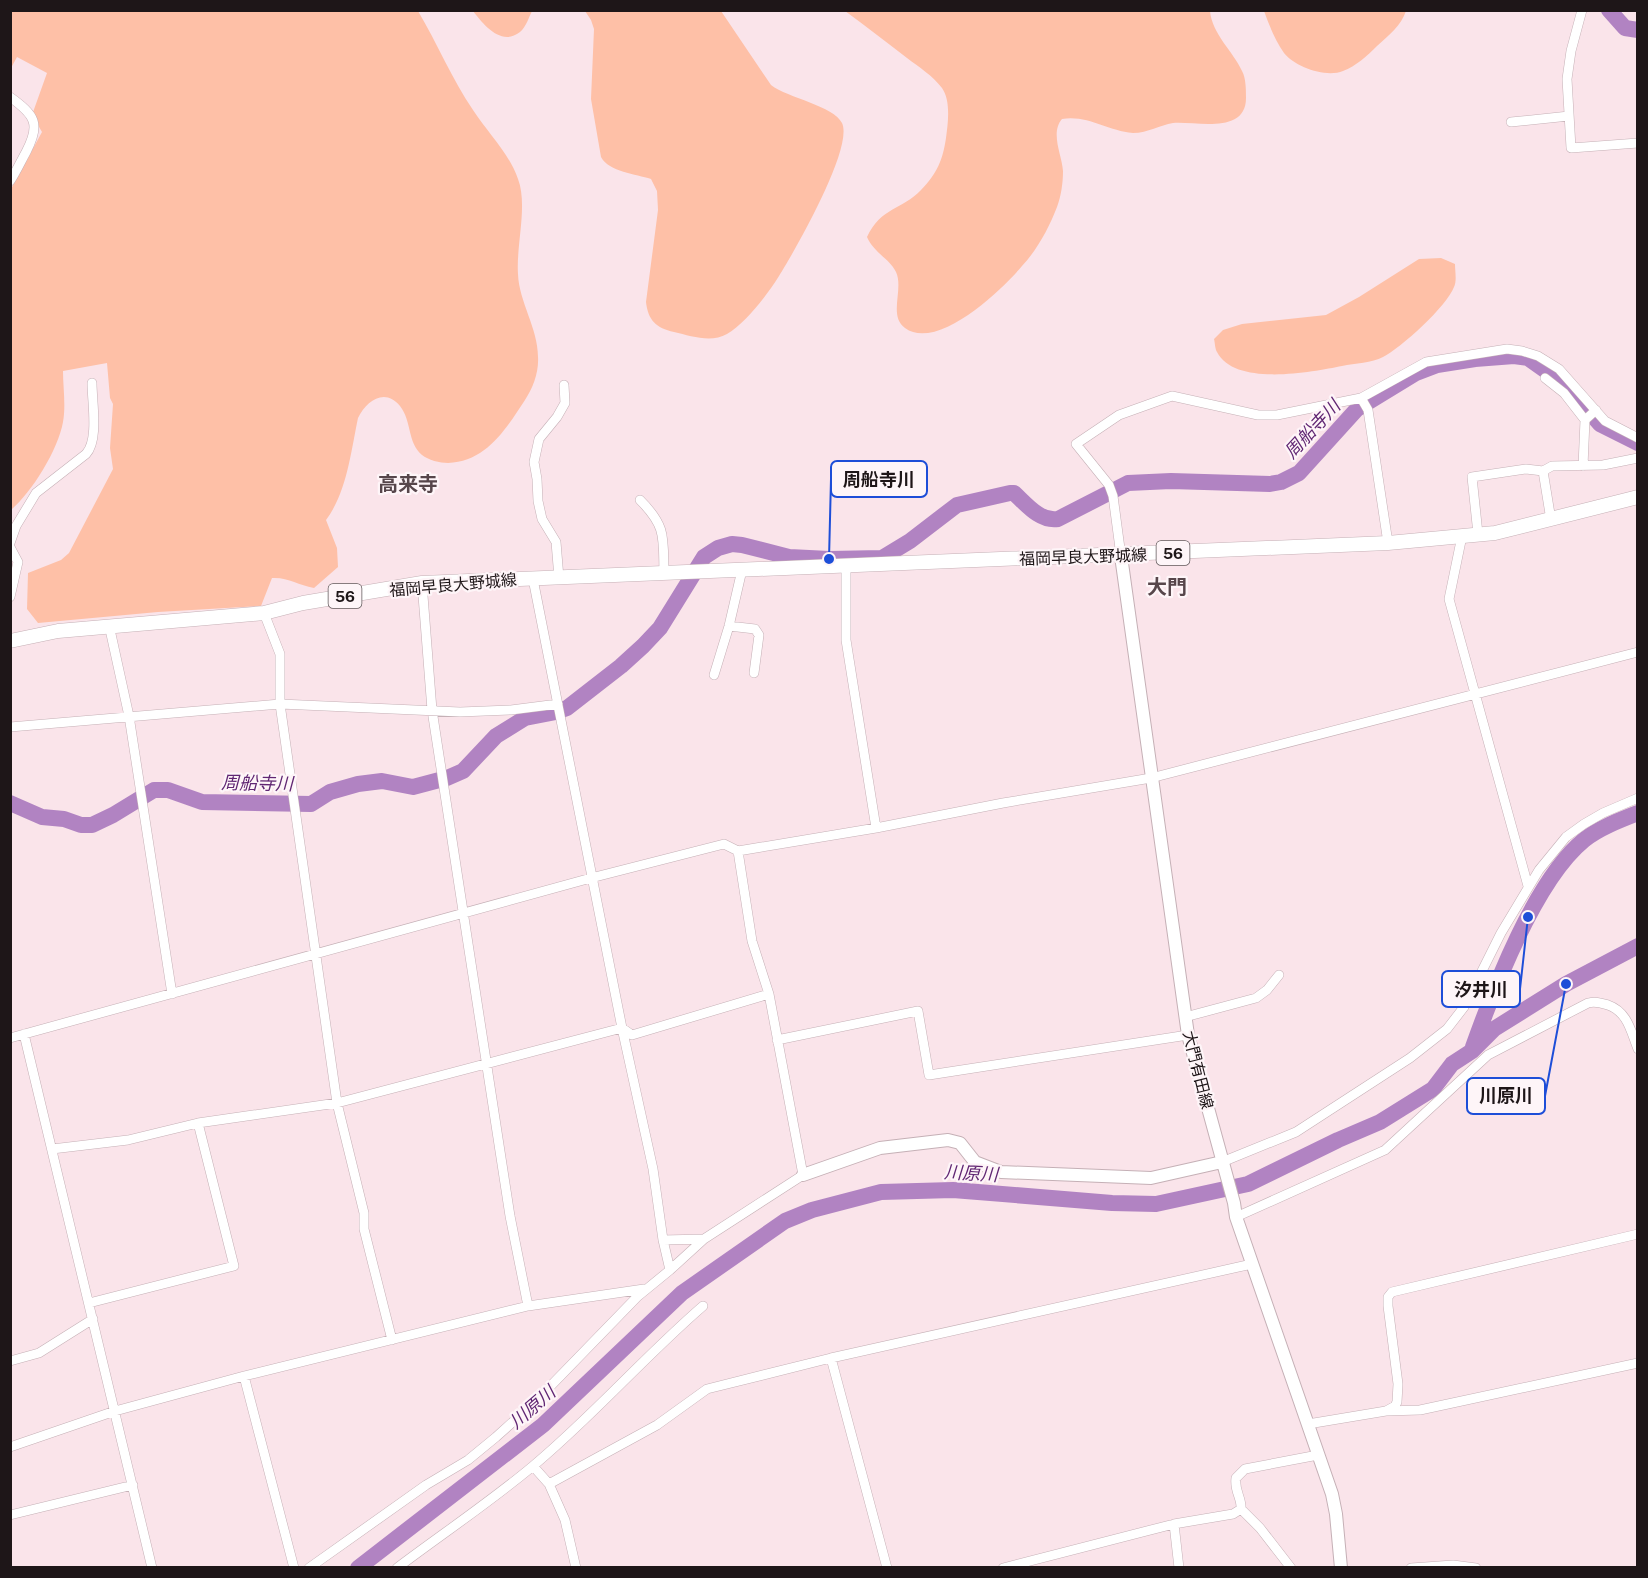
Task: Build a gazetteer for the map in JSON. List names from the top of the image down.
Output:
{
  "streets": {
    "main road": ["56", "福岡早良大野城線", "大門有田線"]
  },
  "crossings": [
    ["福岡早良大野城線", "大門有田線"]
  ],
  "districts": ["高来寺", "大門"],
  "water": ["周船寺川", "川原川"],
  "places": ["周船寺川", "汐井川", "川原川"]
}
